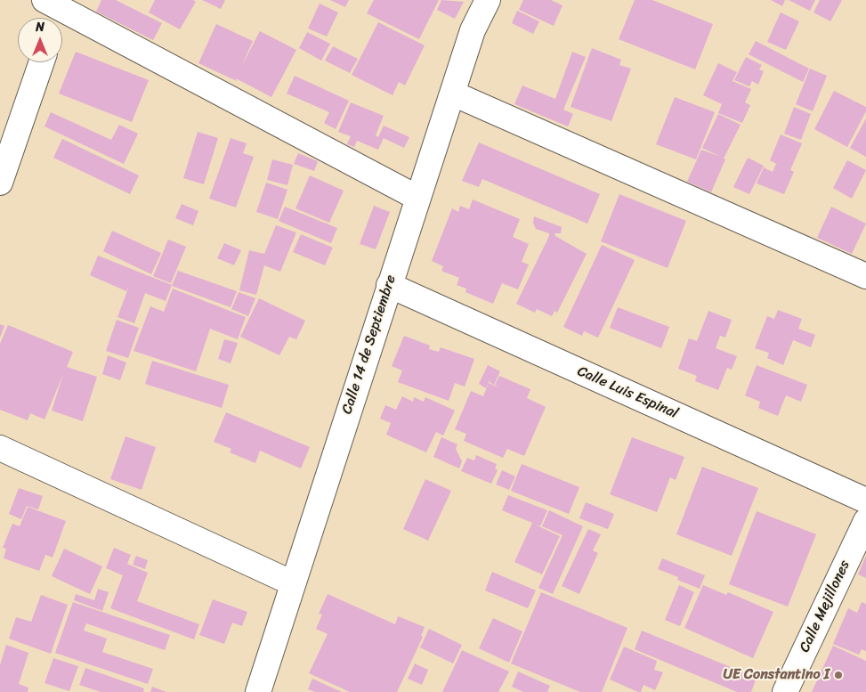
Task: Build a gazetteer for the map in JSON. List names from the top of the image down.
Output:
{
  "streets": {
    "street": ["Calle 14 de Septiembre", "Calle Luis Espinal", "Calle Mejillones"]
  },
  "crossings": [
    ["Calle 14 de Septiembre", "Calle Luis Espinal"]
  ],
  "places": ["UE Constantino I"],
  "north": "top"
}
